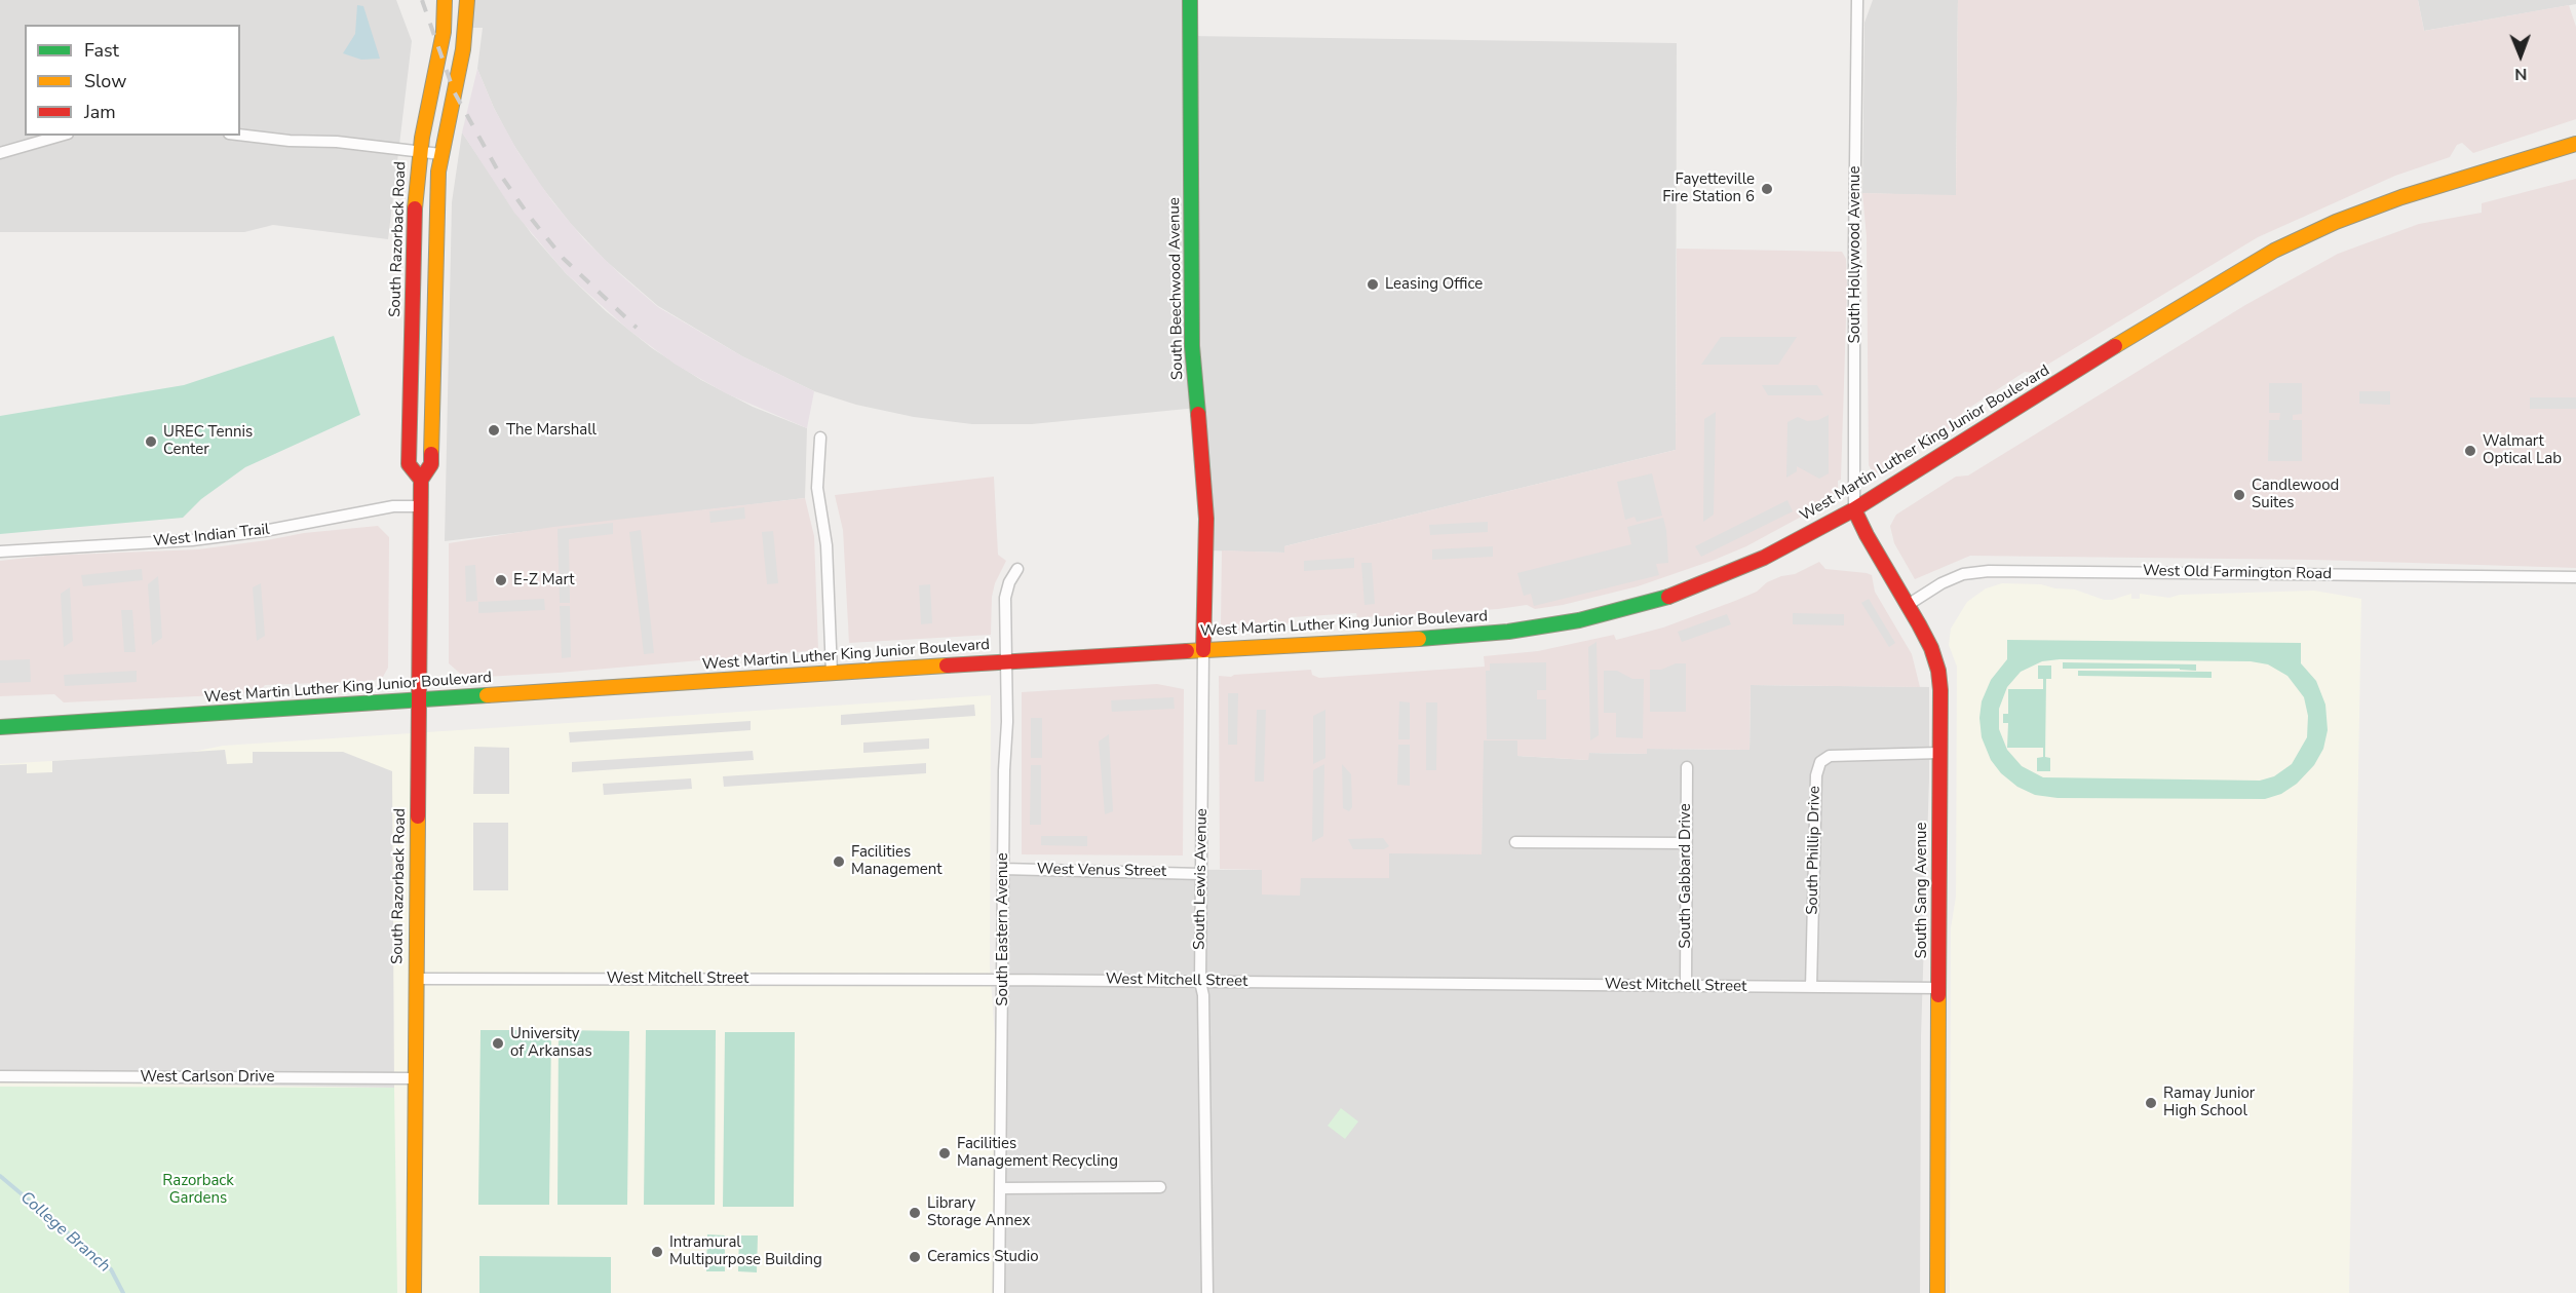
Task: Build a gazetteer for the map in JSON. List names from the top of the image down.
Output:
{
  "streets": {
    "main road": [
      "South Razorback Road",
      "South Beechwood Avenue",
      "West Martin Luther King Junior Boulevard",
      "South Sang Avenue"
    ],
    "street": [
      "South Hollywood Avenue",
      "West Indian Trail",
      "West Old Farmington Road",
      "South Phillip Drive",
      "West Venus Street",
      "South Gabbard Drive",
      "South Lewis Avenue",
      "South Eastern Avenue",
      "West Mitchell Street",
      "West Carlson Drive"
    ]
  },
  "crossings": [
    ["South Razorback Road", "West Martin Luther King Junior Boulevard"],
    ["South Razorback Road", "West Indian Trail"],
    ["South Razorback Road", "West Mitchell Street"],
    ["South Razorback Road", "West Carlson Drive"],
    ["South Hollywood Avenue", "West Martin Luther King Junior Boulevard"],
    ["South Hollywood Avenue", "South Sang Avenue"],
    ["South Beechwood Avenue", "West Martin Luther King Junior Boulevard"],
    ["South Beechwood Avenue", "South Lewis Avenue"],
    ["West Martin Luther King Junior Boulevard", "South Lewis Avenue"],
    ["West Martin Luther King Junior Boulevard", "South Sang Avenue"],
    ["West Martin Luther King Junior Boulevard", "South Eastern Avenue"],
    ["West Old Farmington Road", "South Sang Avenue"],
    ["South Phillip Drive", "South Sang Avenue"],
    ["South Phillip Drive", "West Mitchell Street"],
    ["West Venus Street", "South Lewis Avenue"],
    ["West Venus Street", "South Eastern Avenue"],
    ["South Gabbard Drive", "West Mitchell Street"],
    ["South Lewis Avenue", "West Mitchell Street"],
    ["South Sang Avenue", "West Mitchell Street"],
    ["South Eastern Avenue", "West Mitchell Street"]
  ],
  "water": ["College Branch"],
  "parks": ["Razorback Gardens"],
  "places": [
    "Fayetteville Fire Station 6",
    "Leasing Office",
    "The Marshall",
    "UREC Tennis Center",
    "Walmart Optical Lab",
    "Candlewood Suites",
    "E-Z Mart",
    "Facilities Management",
    "University of Arkansas",
    "Ramay Junior High School",
    "Facilities Management Recycling",
    "Library Storage Annex",
    "Intramural Multipurpose Building",
    "Ceramics Studio"
  ],
  "legend": ["Fast", "Slow", "Jam"],
  "north": "bottom"
}
